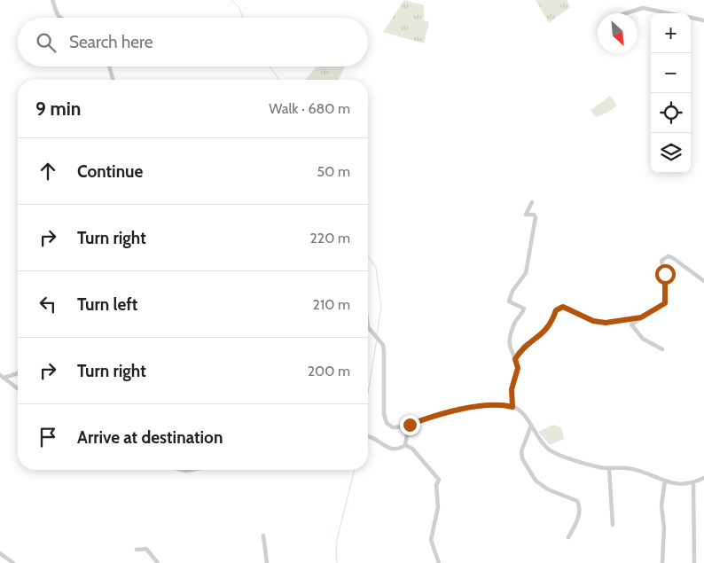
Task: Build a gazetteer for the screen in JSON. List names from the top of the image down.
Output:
{
  "north": "bottom right",
  "page": {
    "map_buttons": ["+", "−"],
    "search": "Search here",
    "heading": ["9 min", "Walk · 680 m"],
    "list": [
      ["Continue", "50 m"],
      ["Turn right", "220 m"],
      ["Turn left", "210 m"],
      ["Turn right", "200 m"],
      "Arrive at destination"
    ]
  }
}
